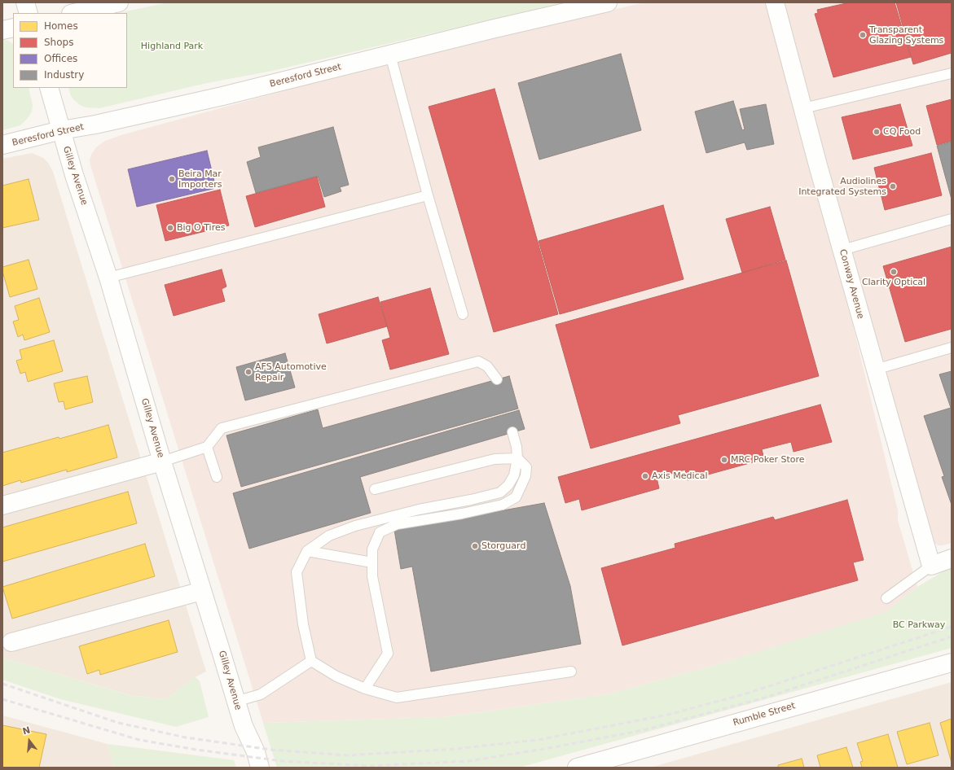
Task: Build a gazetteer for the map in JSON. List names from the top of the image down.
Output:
{
  "streets": {
    "street": [
      "Beresford Street",
      "Gilley Avenue",
      "Conway Avenue",
      "Rumble Street"
    ]
  },
  "crossings": [
    ["Beresford Street", "Gilley Avenue"]
  ],
  "parks": ["Highland Park", "BC Parkway"],
  "places": [
    "Transparent Glazing Systems",
    "CQ Food",
    "Beira Mar Importers",
    "Audiolines Integrated Systems",
    "Big O Tires",
    "Clarity Optical",
    "AFS Automotive Repair",
    "MRC Poker Store",
    "Axis Medical",
    "Storguard"
  ],
  "legend": [
    "Homes",
    "Shops",
    "Offices",
    "Industry"
  ],
  "north": "top"
}
